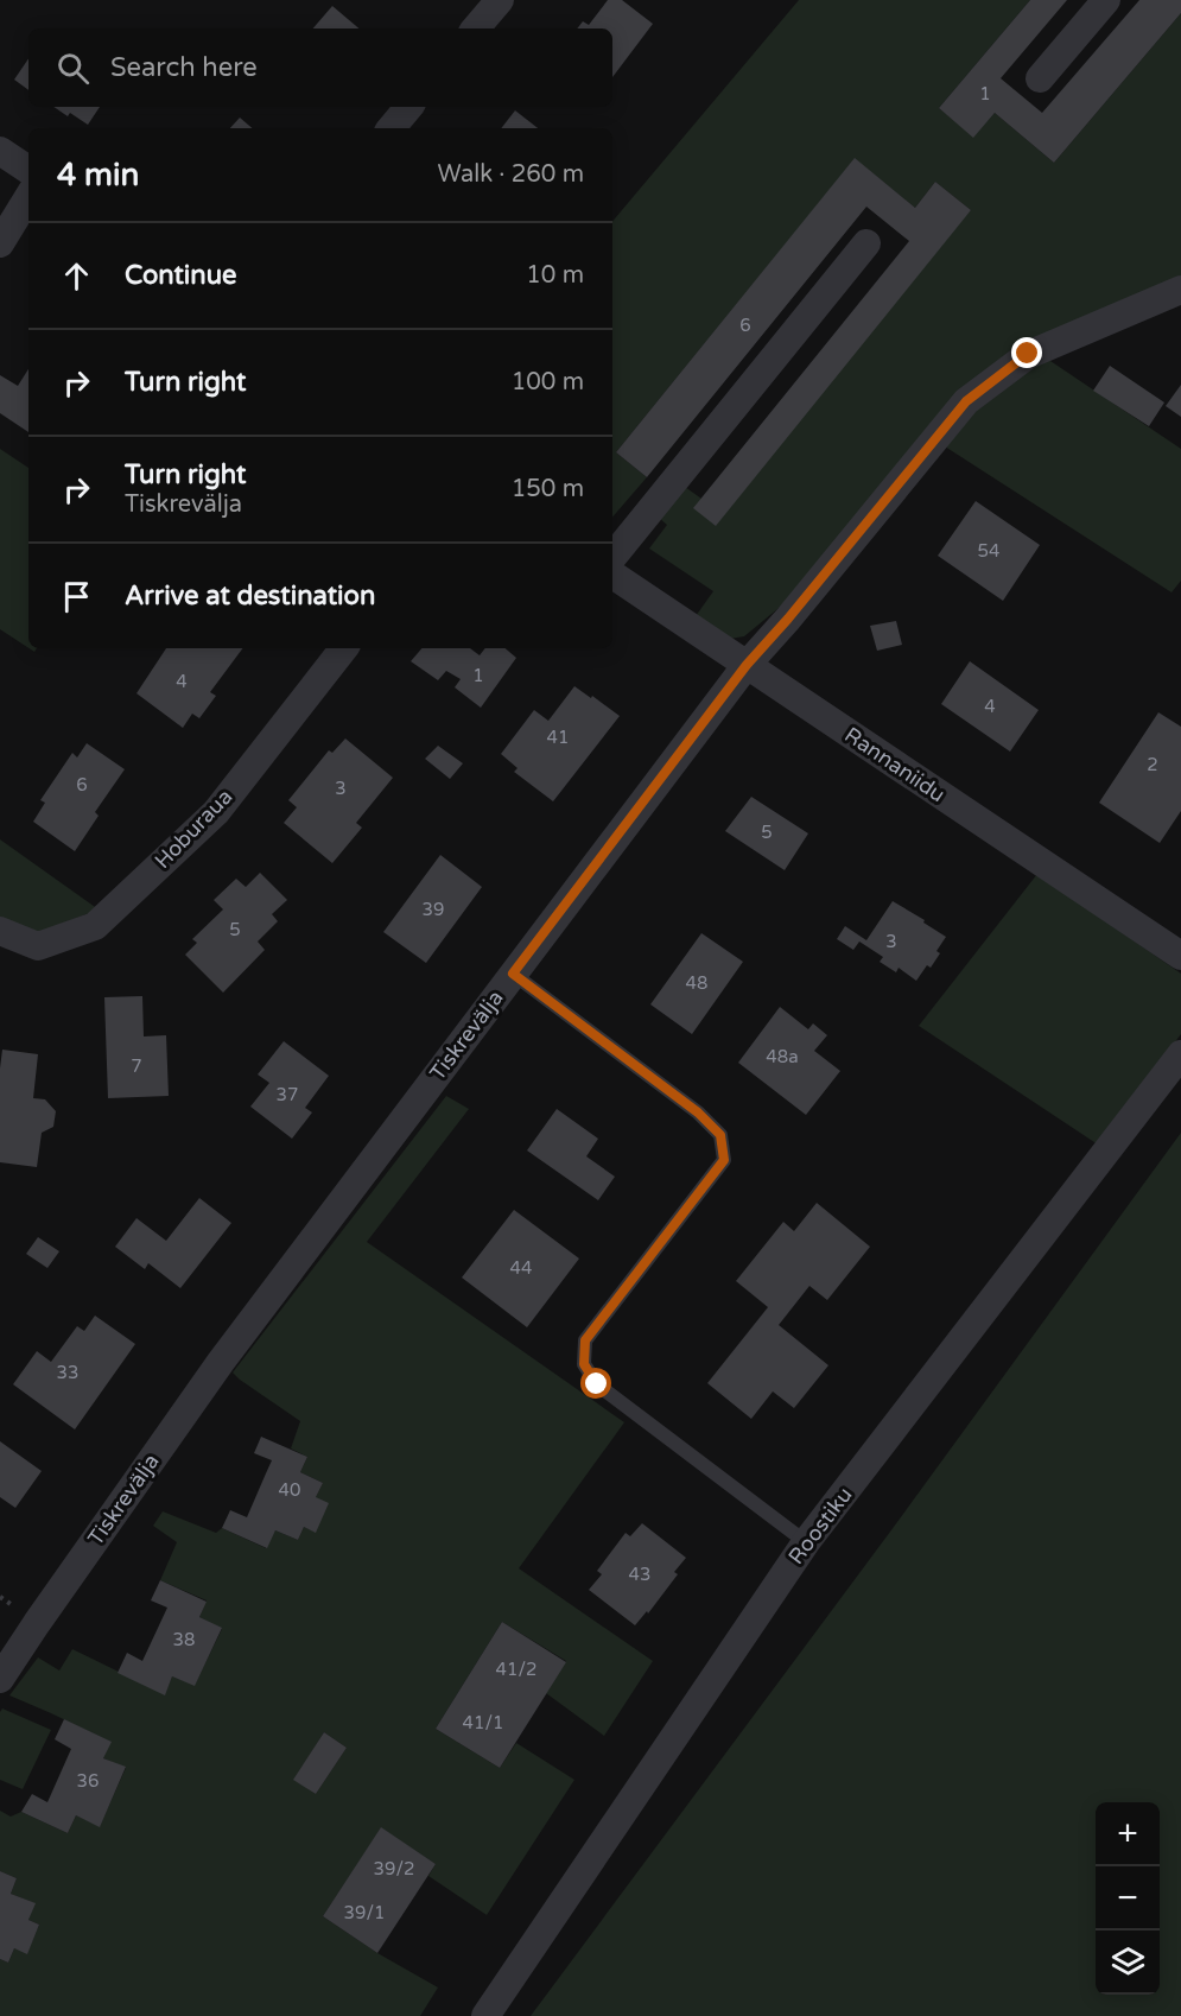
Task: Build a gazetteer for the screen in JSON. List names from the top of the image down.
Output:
{
  "streets": {
    "street": [
      "Rannaniidu",
      "Hoburaua",
      "Tiskrevälja",
      "Roostiku"
    ]
  },
  "crossings": [
    ["Rannaniidu", "Tiskrevälja"]
  ],
  "house_numbers": [
    "1",
    "6",
    "54",
    "1",
    "4",
    "4",
    "41",
    "2",
    "6",
    "3",
    "5",
    "39",
    "5",
    "3",
    "48",
    "48a",
    "7",
    "37",
    "44",
    "33",
    "40",
    "43",
    "38",
    "41/2",
    "41/1",
    "36",
    "39/2",
    "39/1"
  ],
  "page": {
    "search": "Search here",
    "heading": ["4 min", "Walk · 260 m"],
    "list": [
      ["Continue", "10 m"],
      ["Turn right", "100 m"],
      ["Turn right", "Tiskrevälja", "150 m"],
      "Arrive at destination"
    ],
    "map_buttons": ["+", "−"]
  }
}
